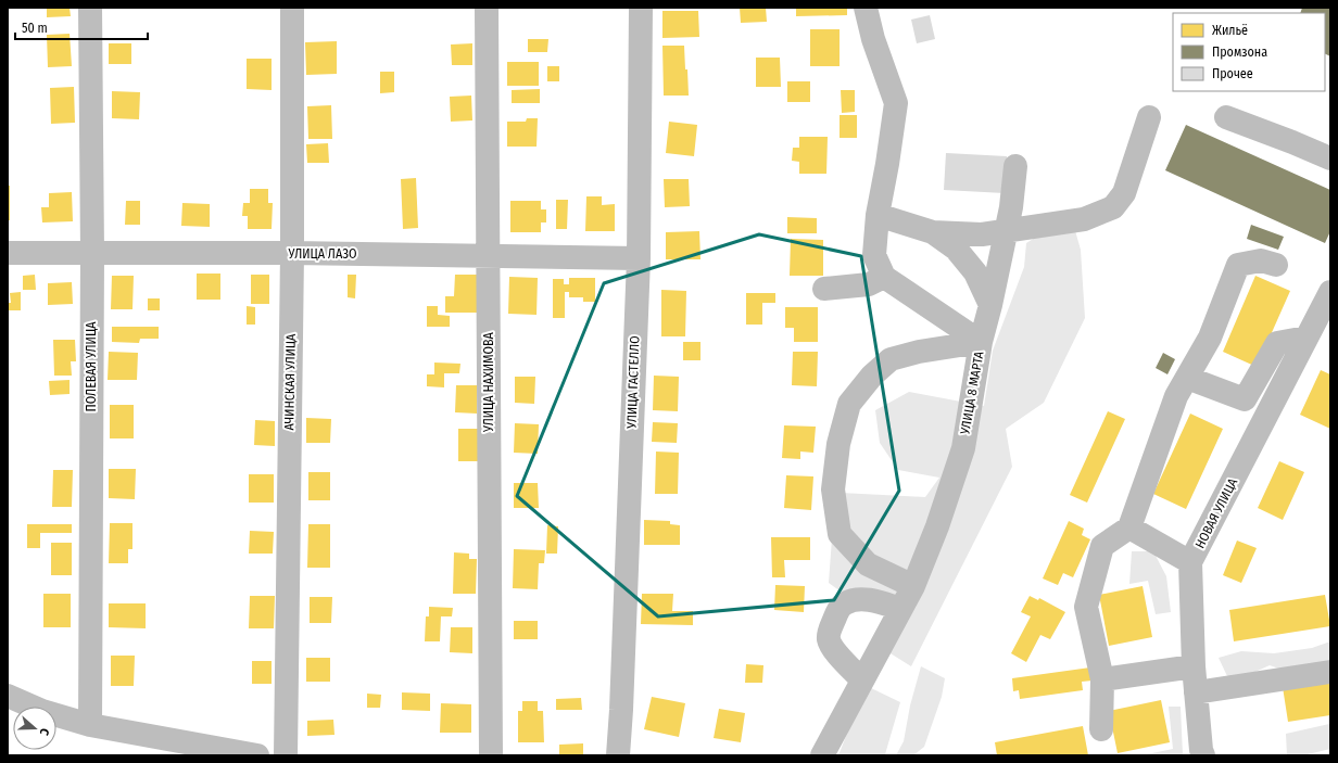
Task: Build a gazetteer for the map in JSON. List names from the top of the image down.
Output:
{
  "streets": {
    "street": [
      "УЛИЦА ЛАЗО",
      "ПОЛЕВАЯ УЛИЦА",
      "АЧИНСКАЯ УЛИЦА",
      "УЛИЦА НАХИМОВА",
      "УЛИЦА ГАСТЕЛЛО",
      "УЛИЦА 8 МАРТА",
      "НОВАЯ УЛИЦА"
    ]
  },
  "crossings": [
    ["УЛИЦА ЛАЗО", "ПОЛЕВАЯ УЛИЦА"],
    ["УЛИЦА ЛАЗО", "АЧИНСКАЯ УЛИЦА"],
    ["УЛИЦА ЛАЗО", "УЛИЦА НАХИМОВА"],
    ["УЛИЦА ЛАЗО", "УЛИЦА ГАСТЕЛЛО"]
  ],
  "legend": ["Жильё", "Промзона", "Прочее"],
  "scale_bar": "50 m",
  "north": "right"
}
